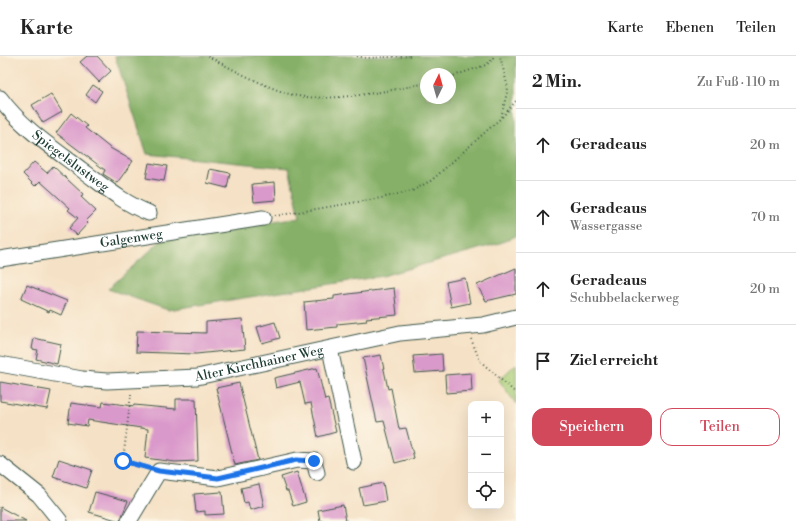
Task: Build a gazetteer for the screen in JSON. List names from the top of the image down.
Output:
{
  "streets": {
    "street": ["Spiegelslustweg", "Galgenweg", "Alter Kirchhainer Weg"]
  },
  "north": "top",
  "page": {
    "header": "Karte",
    "nav": ["Karte", "Ebenen", "Teilen"],
    "heading": ["2 Min.", "Zu Fuß · 110 m"],
    "list": [
      ["Geradeaus", "20 m"],
      ["Geradeaus", "Wassergasse", "70 m"],
      ["Geradeaus", "Schubbelackerweg", "20 m"],
      "Ziel erreicht"
    ],
    "buttons": ["Speichern", "Teilen"],
    "map_buttons": ["+", "−"]
  }
}
